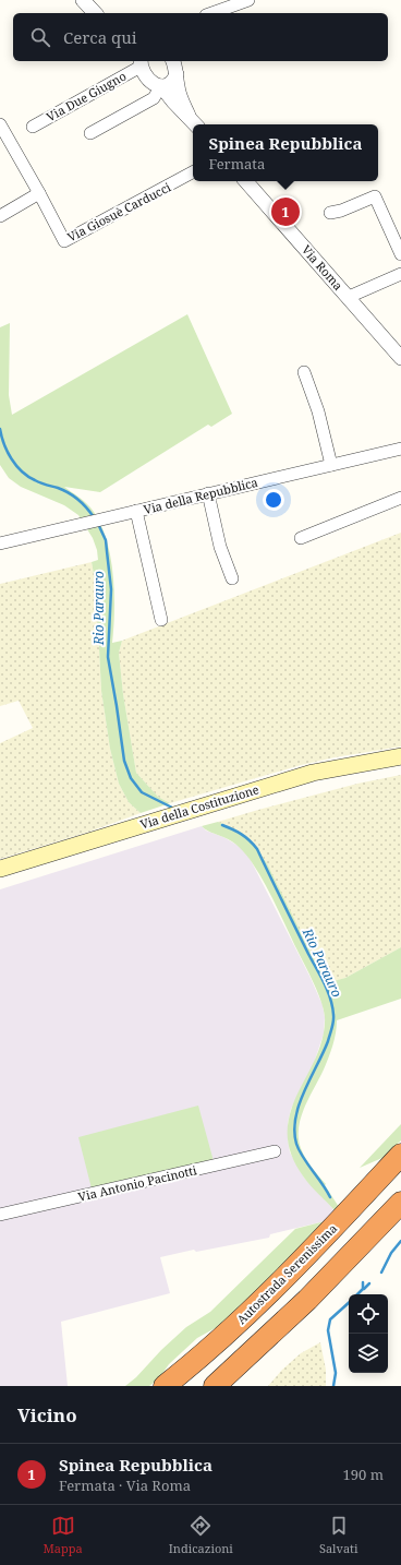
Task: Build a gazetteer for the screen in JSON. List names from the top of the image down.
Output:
{
  "streets": {
    "highway": ["Autostrada Serenissima"],
    "main road": ["Via della Costituzione"],
    "street": [
      "Via Due Giugno",
      "Via Giosuè Carducci",
      "Via Roma",
      "Via della Repubblica",
      "Via Antonio Pacinotti"
    ]
  },
  "water": ["Rio Parauro"],
  "page": {
    "search": "Cerca qui",
    "popup": ["Spinea Repubblica", "Fermata"],
    "pins": "1",
    "heading": "Vicino",
    "list": [
      {
        "mark": "1",
        "name": "Spinea Repubblica",
        "note": "Fermata · Via Roma",
        "value": "190 m"
      }
    ],
    "nav": ["Mappa", "Indicazioni", "Salvati"]
  }
}
